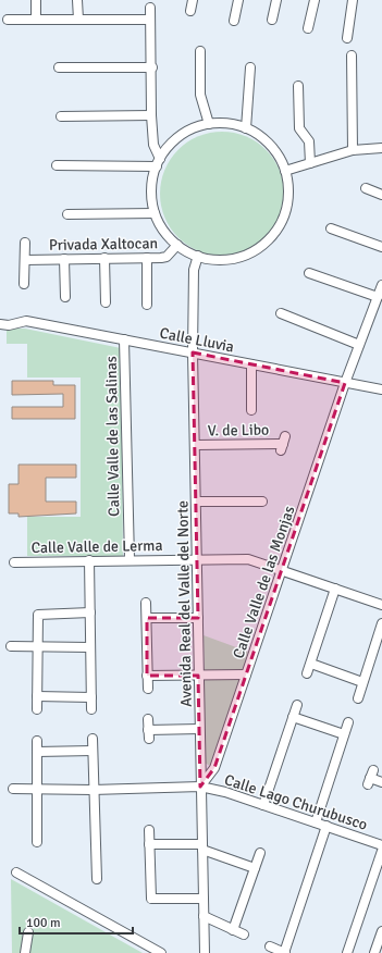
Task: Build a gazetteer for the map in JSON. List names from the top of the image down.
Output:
{
  "streets": {
    "street": [
      "Privada Xaltocan",
      "Calle Lluvia",
      "V. de Libo",
      "Calle Valle de las Salinas",
      "Calle Valle de Lerma",
      "Calle Valle de las Monjas",
      "Avenida Real del Valle del Norte",
      "Calle Lago Churubusco"
    ]
  },
  "crossings": [
    ["Privada Xaltocan", "Avenida Real del Valle del Norte"],
    ["Calle Lluvia", "Calle Valle de las Salinas"],
    ["Calle Lluvia", "Calle Valle de las Monjas"],
    ["Calle Lluvia", "Avenida Real del Valle del Norte"],
    ["V. de Libo", "Avenida Real del Valle del Norte"],
    ["Calle Valle de las Salinas", "Calle Valle de Lerma"],
    ["Calle Valle de Lerma", "Calle Valle de las Monjas"],
    ["Calle Valle de Lerma", "Avenida Real del Valle del Norte"],
    ["Calle Valle de las Monjas", "Avenida Real del Valle del Norte"],
    ["Calle Valle de las Monjas", "Calle Lago Churubusco"],
    ["Avenida Real del Valle del Norte", "Calle Lago Churubusco"]
  ],
  "scale_bar": "100 m"
}
